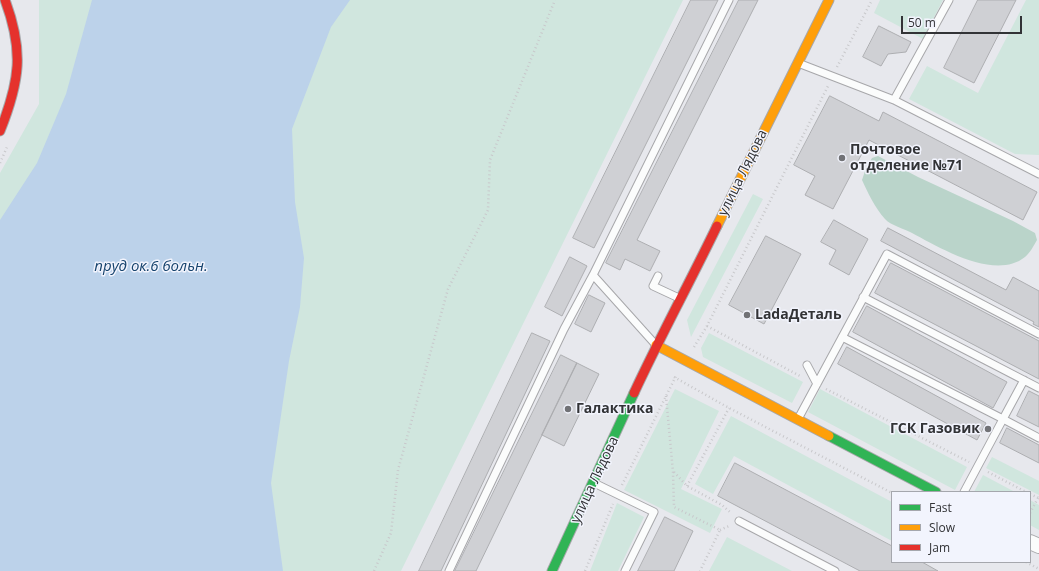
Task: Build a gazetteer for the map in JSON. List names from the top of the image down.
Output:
{
  "streets": {
    "street": ["улица Лядова"]
  },
  "water": ["пруд ок.6 больн."],
  "places": [
    "Почтовое отделение №71",
    "LadaДеталь",
    "Галактика",
    "ГСК Газовик"
  ],
  "legend": ["Fast", "Slow", "Jam"],
  "scale_bar": "50 m"
}
